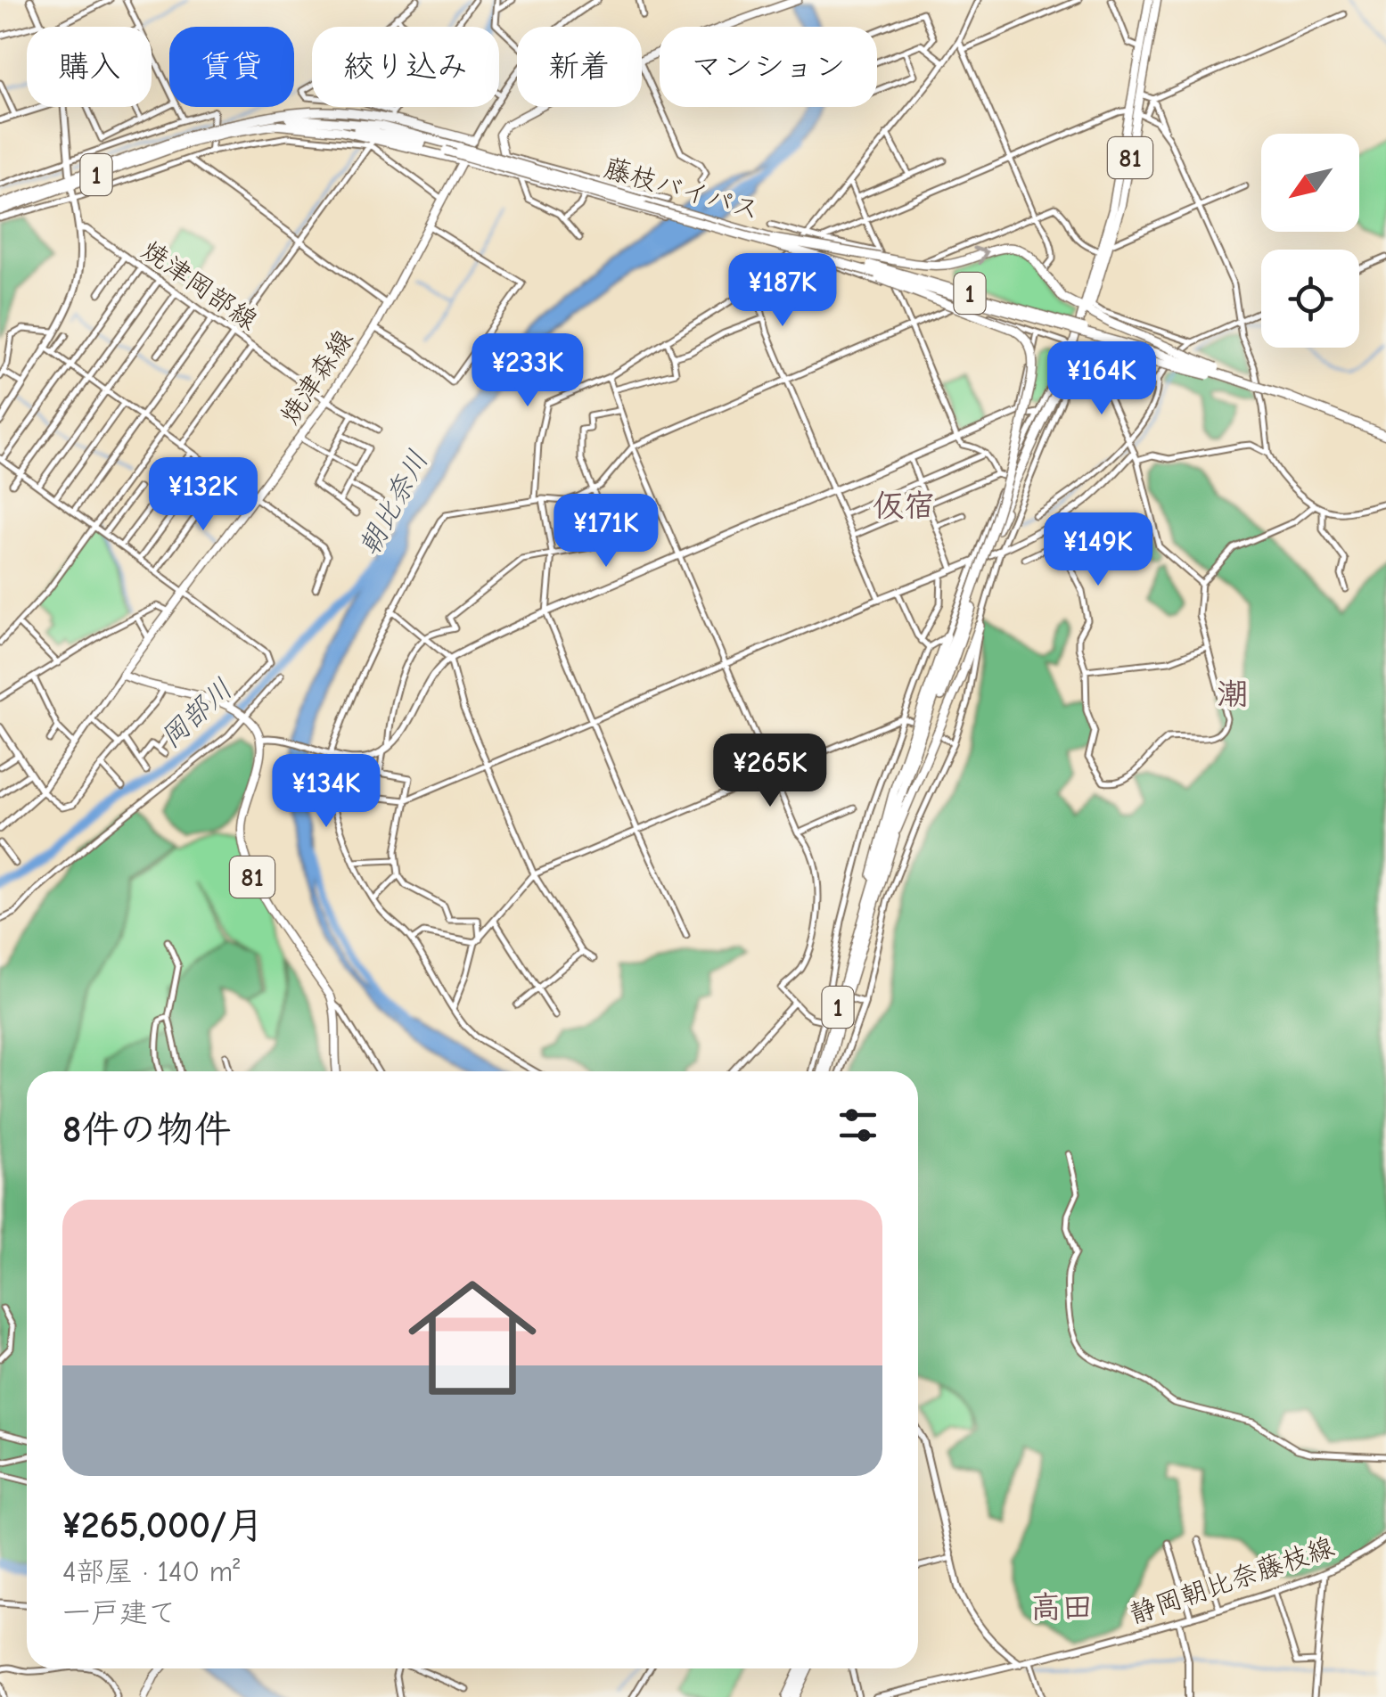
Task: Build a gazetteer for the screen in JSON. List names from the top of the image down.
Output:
{
  "streets": {
    "highway": ["1", "藤枝バイパス"],
    "main road": ["81", "焼津森線"],
    "street": ["焼津岡部線", "静岡朝比奈藤枝線"]
  },
  "crossings": [
    ["1", "藤枝バイパス"],
    ["1", "焼津森線"],
    ["焼津岡部線", "焼津森線"]
  ],
  "districts": ["仮宿", "潮", "高田"],
  "water": ["朝比奈川", "岡部川"],
  "north": "bottom left",
  "page": {
    "chip": [
      "購入",
      "賃貸",
      "絞り込み",
      "新着",
      "マンション"
    ],
    "price": [
      "¥187K",
      "¥233K",
      "¥164K",
      "¥132K",
      "¥171K",
      "¥149K",
      "¥265K",
      "¥134K"
    ],
    "heading": "8件の物件",
    "list": [
      {
        "name": "¥265,000/月",
        "note": "4部屋 · 140 m² · 一戸建て"
      }
    ]
  }
}
